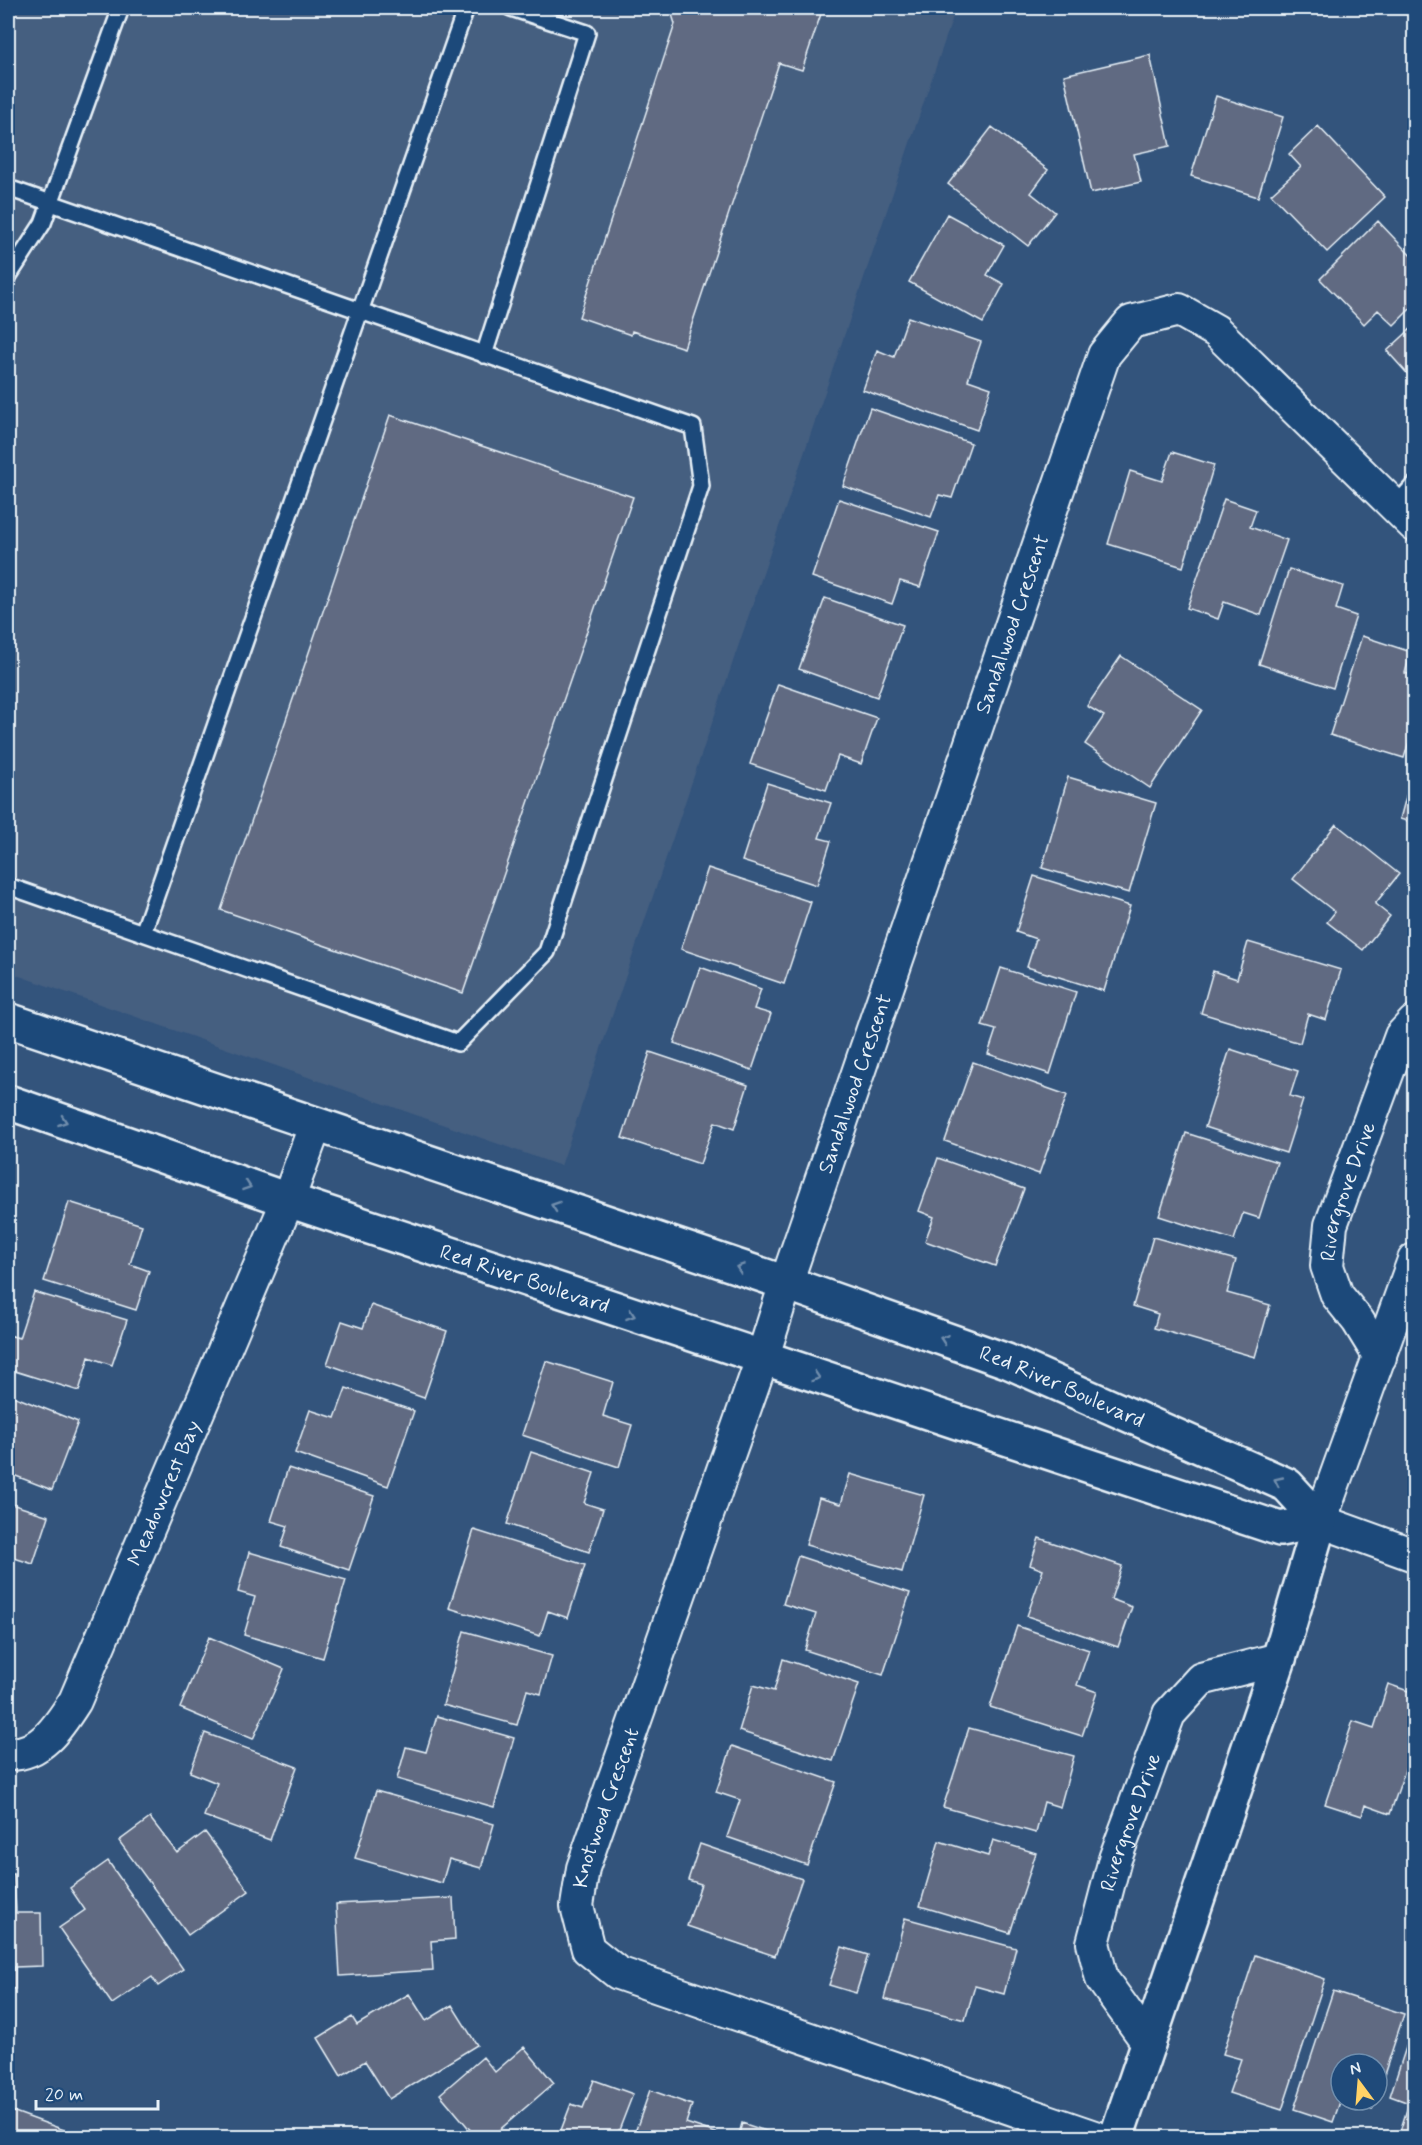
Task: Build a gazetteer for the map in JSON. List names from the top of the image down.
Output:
{
  "streets": {
    "street": [
      "Sandalwood Crescent",
      "Rivergrove Drive",
      "Red River Boulevard",
      "Meadowcrest Bay",
      "Knotwood Crescent"
    ]
  },
  "crossings": [
    ["Sandalwood Crescent", "Red River Boulevard"],
    ["Red River Boulevard", "Meadowcrest Bay"],
    ["Red River Boulevard", "Knotwood Crescent"]
  ],
  "scale_bar": "20 m",
  "north": "top"
}
